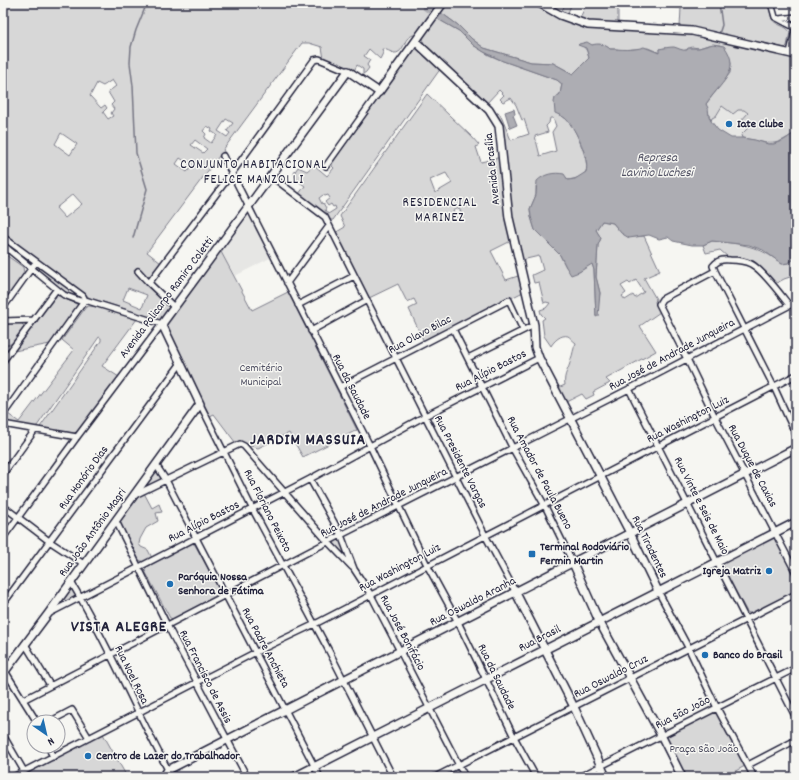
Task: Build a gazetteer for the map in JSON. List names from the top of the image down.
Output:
{
  "streets": {
    "street": [
      "Avenida Brasília",
      "Avenida Policarpo Ramiro Coletti",
      "Rua Olavo Bilac",
      "Rua José de Andrade Junqueira",
      "Rua Alípio Bastos",
      "Rua da Saudade",
      "Rua Washington Luiz",
      "Rua Presidente Vargas",
      "Rua Duque de Caxias",
      "Rua Amador de Paula Bueno",
      "Rua Honório Dias",
      "Rua Vinte e Seis de Maio",
      "Rua Floriano Peixoto",
      "Rua João Antônio Magri",
      "Rua Tiradentes",
      "Rua Oswaldo Aranha",
      "Rua José Bonifácio",
      "Rua Brasil",
      "Rua Padre Anchieta",
      "Rua Noel Rosa",
      "Rua Francisco de Assis",
      "Rua Oswaldo Cruz",
      "Rua São João"
    ]
  },
  "crossings": [
    ["Avenida Brasília", "Rua Tiradentes"],
    ["Avenida Policarpo Ramiro Coletti", "Rua da Saudade"],
    ["Avenida Policarpo Ramiro Coletti", "Rua Presidente Vargas"],
    ["Avenida Policarpo Ramiro Coletti", "Rua Floriano Peixoto"],
    ["Rua Olavo Bilac", "Rua da Saudade"],
    ["Rua Olavo Bilac", "Rua Presidente Vargas"],
    ["Rua Olavo Bilac", "Rua Amador de Paula Bueno"],
    ["Rua José de Andrade Junqueira", "Rua da Saudade"],
    ["Rua José de Andrade Junqueira", "Rua Presidente Vargas"],
    ["Rua José de Andrade Junqueira", "Rua Duque de Caxias"],
    ["Rua José de Andrade Junqueira", "Rua Amador de Paula Bueno"],
    ["Rua José de Andrade Junqueira", "Rua Vinte e Seis de Maio"],
    ["Rua José de Andrade Junqueira", "Rua Floriano Peixoto"],
    ["Rua José de Andrade Junqueira", "Rua Tiradentes"],
    ["Rua José de Andrade Junqueira", "Rua José Bonifácio"],
    ["Rua José de Andrade Junqueira", "Rua Padre Anchieta"],
    ["Rua José de Andrade Junqueira", "Rua Noel Rosa"],
    ["Rua José de Andrade Junqueira", "Rua Francisco de Assis"],
    ["Rua Alípio Bastos", "Rua da Saudade"],
    ["Rua Alípio Bastos", "Rua Presidente Vargas"],
    ["Rua Alípio Bastos", "Rua Amador de Paula Bueno"],
    ["Rua Alípio Bastos", "Rua Floriano Peixoto"],
    ["Rua Alípio Bastos", "Rua João Antônio Magri"],
    ["Rua Alípio Bastos", "Rua Tiradentes"],
    ["Rua Alípio Bastos", "Rua José Bonifácio"],
    ["Rua Alípio Bastos", "Rua Padre Anchieta"],
    ["Rua Alípio Bastos", "Rua Noel Rosa"],
    ["Rua Alípio Bastos", "Rua Francisco de Assis"],
    ["Rua da Saudade", "Rua Washington Luiz"],
    ["Rua da Saudade", "Rua Oswaldo Aranha"],
    ["Rua da Saudade", "Rua Brasil"],
    ["Rua da Saudade", "Rua Oswaldo Cruz"],
    ["Rua Washington Luiz", "Rua Presidente Vargas"],
    ["Rua Washington Luiz", "Rua Duque de Caxias"],
    ["Rua Washington Luiz", "Rua Amador de Paula Bueno"],
    ["Rua Washington Luiz", "Rua Vinte e Seis de Maio"],
    ["Rua Washington Luiz", "Rua Floriano Peixoto"],
    ["Rua Washington Luiz", "Rua Tiradentes"],
    ["Rua Washington Luiz", "Rua José Bonifácio"],
    ["Rua Washington Luiz", "Rua Padre Anchieta"],
    ["Rua Washington Luiz", "Rua Noel Rosa"],
    ["Rua Washington Luiz", "Rua Francisco de Assis"],
    ["Rua Presidente Vargas", "Rua Oswaldo Aranha"],
    ["Rua Presidente Vargas", "Rua Brasil"],
    ["Rua Presidente Vargas", "Rua Oswaldo Cruz"],
    ["Rua Presidente Vargas", "Rua São João"],
    ["Rua Duque de Caxias", "Rua Oswaldo Aranha"],
    ["Rua Duque de Caxias", "Rua Brasil"],
    ["Rua Amador de Paula Bueno", "Rua Oswaldo Aranha"],
    ["Rua Amador de Paula Bueno", "Rua Brasil"],
    ["Rua Amador de Paula Bueno", "Rua Oswaldo Cruz"],
    ["Rua Amador de Paula Bueno", "Rua São João"],
    ["Rua Honório Dias", "Rua Floriano Peixoto"],
    ["Rua Vinte e Seis de Maio", "Rua Oswaldo Aranha"],
    ["Rua Vinte e Seis de Maio", "Rua Brasil"],
    ["Rua Vinte e Seis de Maio", "Rua Oswaldo Cruz"],
    ["Rua Vinte e Seis de Maio", "Rua São João"],
    ["Rua Floriano Peixoto", "Rua João Antônio Magri"],
    ["Rua Floriano Peixoto", "Rua Oswaldo Aranha"],
    ["Rua Floriano Peixoto", "Rua Brasil"],
    ["Rua João Antônio Magri", "Rua Padre Anchieta"],
    ["Rua João Antônio Magri", "Rua Noel Rosa"],
    ["Rua João Antônio Magri", "Rua Francisco de Assis"],
    ["Rua Tiradentes", "Rua Oswaldo Aranha"],
    ["Rua Tiradentes", "Rua Brasil"],
    ["Rua Tiradentes", "Rua Oswaldo Cruz"],
    ["Rua Tiradentes", "Rua São João"],
    ["Rua Oswaldo Aranha", "Rua José Bonifácio"],
    ["Rua Oswaldo Aranha", "Rua Padre Anchieta"],
    ["Rua Oswaldo Aranha", "Rua Noel Rosa"],
    ["Rua Oswaldo Aranha", "Rua Francisco de Assis"],
    ["Rua José Bonifácio", "Rua Brasil"],
    ["Rua José Bonifácio", "Rua Oswaldo Cruz"],
    ["Rua Brasil", "Rua Padre Anchieta"]
  ],
  "districts": [
    "CONJUNTO HABITACIONAL FELICE MANZOLLI",
    "RESIDENCIAL MARINEZ",
    "JARDIM MASSUIA",
    "VISTA ALEGRE"
  ],
  "water": ["Represa Lavinio Luchesi"],
  "parks": ["Cemitério Municipal", "Praça São João"],
  "places": {
    "other": [
      "Iate Clube",
      "Igreja Matriz",
      "Paróquia Nossa Senhora de Fátima",
      "Banco do Brasil",
      "Centro de Lazer do Trabalhador"
    ],
    "transit": ["Terminal Rodoviário Fermin Martin"]
  },
  "north": "bottom right"
}
